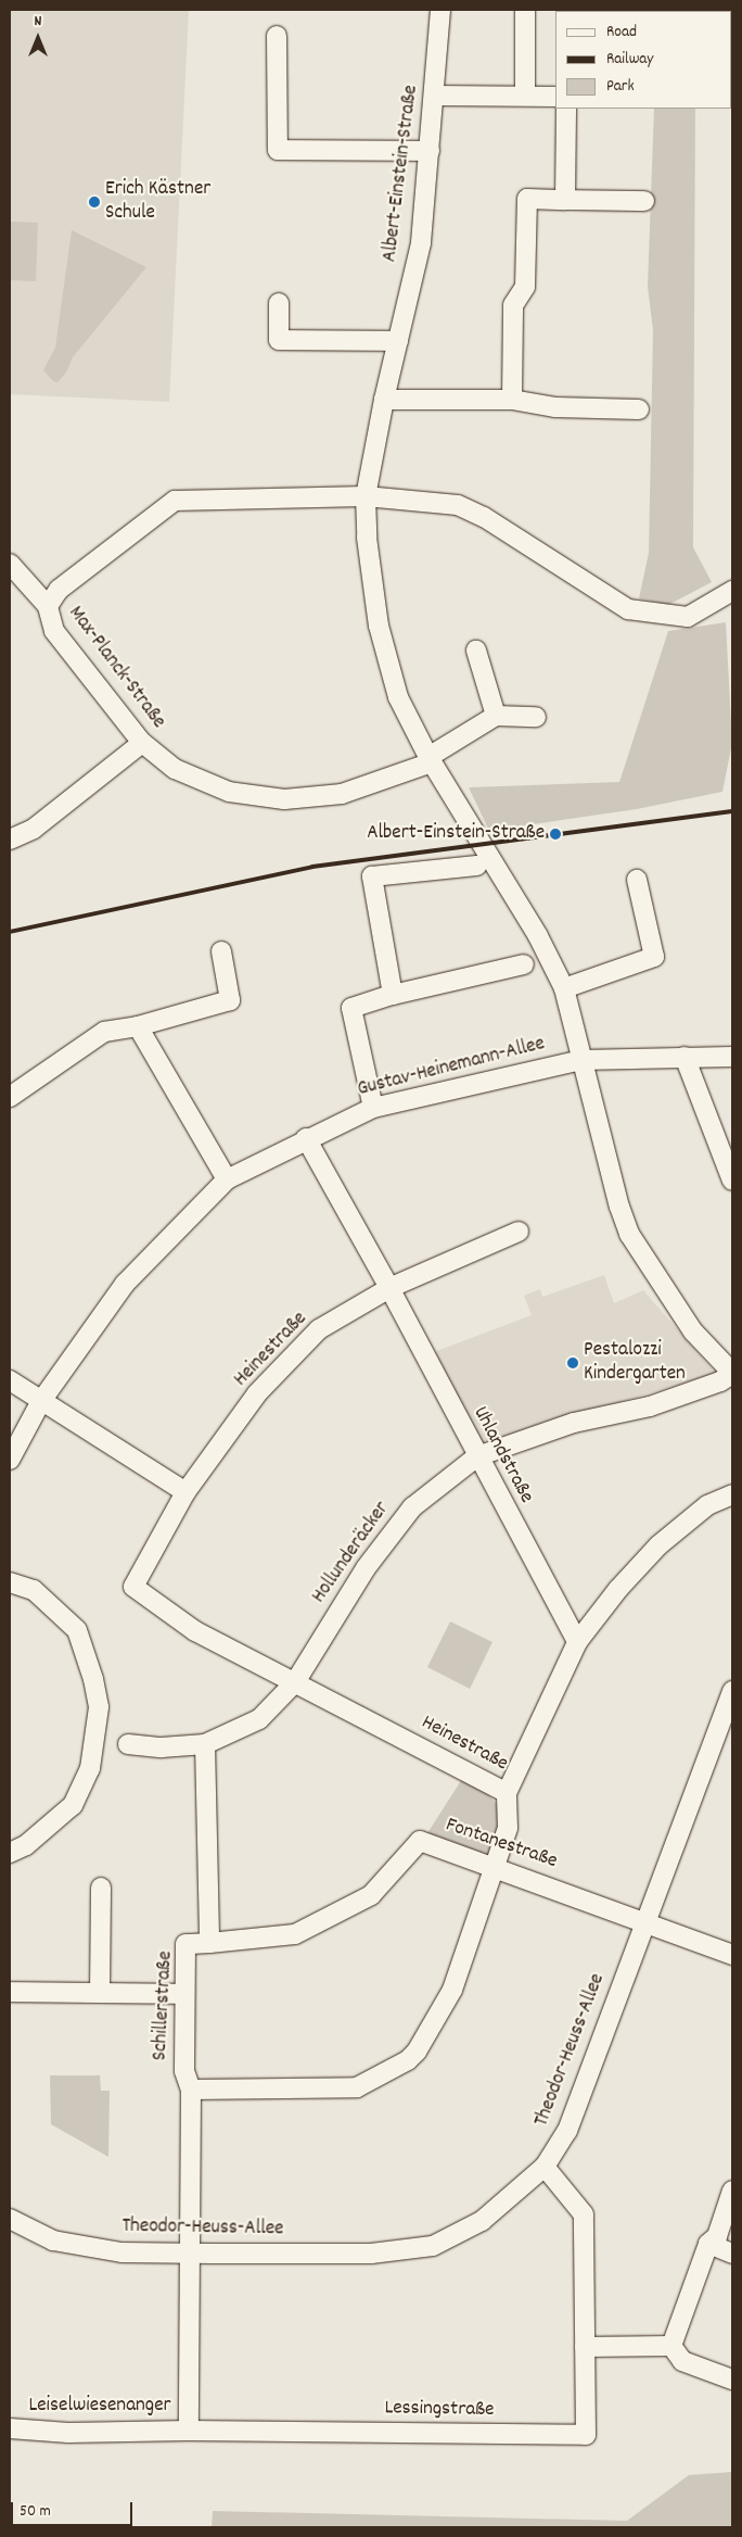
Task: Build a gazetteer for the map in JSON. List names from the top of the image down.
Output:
{
  "streets": {
    "street": [
      "Albert-Einstein-Straße",
      "Max-Planck-Straße",
      "Gustav-Heinemann-Allee",
      "Heinestraße",
      "Uhlandstraße",
      "Hollunderäcker",
      "Fontanestraße",
      "Schillerstraße",
      "Theodor-Heuss-Allee",
      "Leiselwiesenanger",
      "Lessingstraße"
    ]
  },
  "crossings": [
    ["Albert-Einstein-Straße", "Max-Planck-Straße"],
    ["Albert-Einstein-Straße", "Gustav-Heinemann-Allee"],
    ["Albert-Einstein-Straße", "Hollunderäcker"],
    ["Gustav-Heinemann-Allee", "Uhlandstraße"],
    ["Heinestraße", "Uhlandstraße"],
    ["Heinestraße", "Hollunderäcker"],
    ["Heinestraße", "Fontanestraße"],
    ["Heinestraße", "Schillerstraße"],
    ["Uhlandstraße", "Hollunderäcker"],
    ["Fontanestraße", "Schillerstraße"],
    ["Fontanestraße", "Theodor-Heuss-Allee"],
    ["Schillerstraße", "Theodor-Heuss-Allee"],
    ["Theodor-Heuss-Allee", "Lessingstraße"],
    ["Leiselwiesenanger", "Lessingstraße"]
  ],
  "places": ["Erich Kästner Schule", "Albert-Einstein-Straße", "Pestalozzi Kindergarten"],
  "legend": ["Road", "Railway", "Park"],
  "scale_bar": "50 m",
  "north": "top"
}
